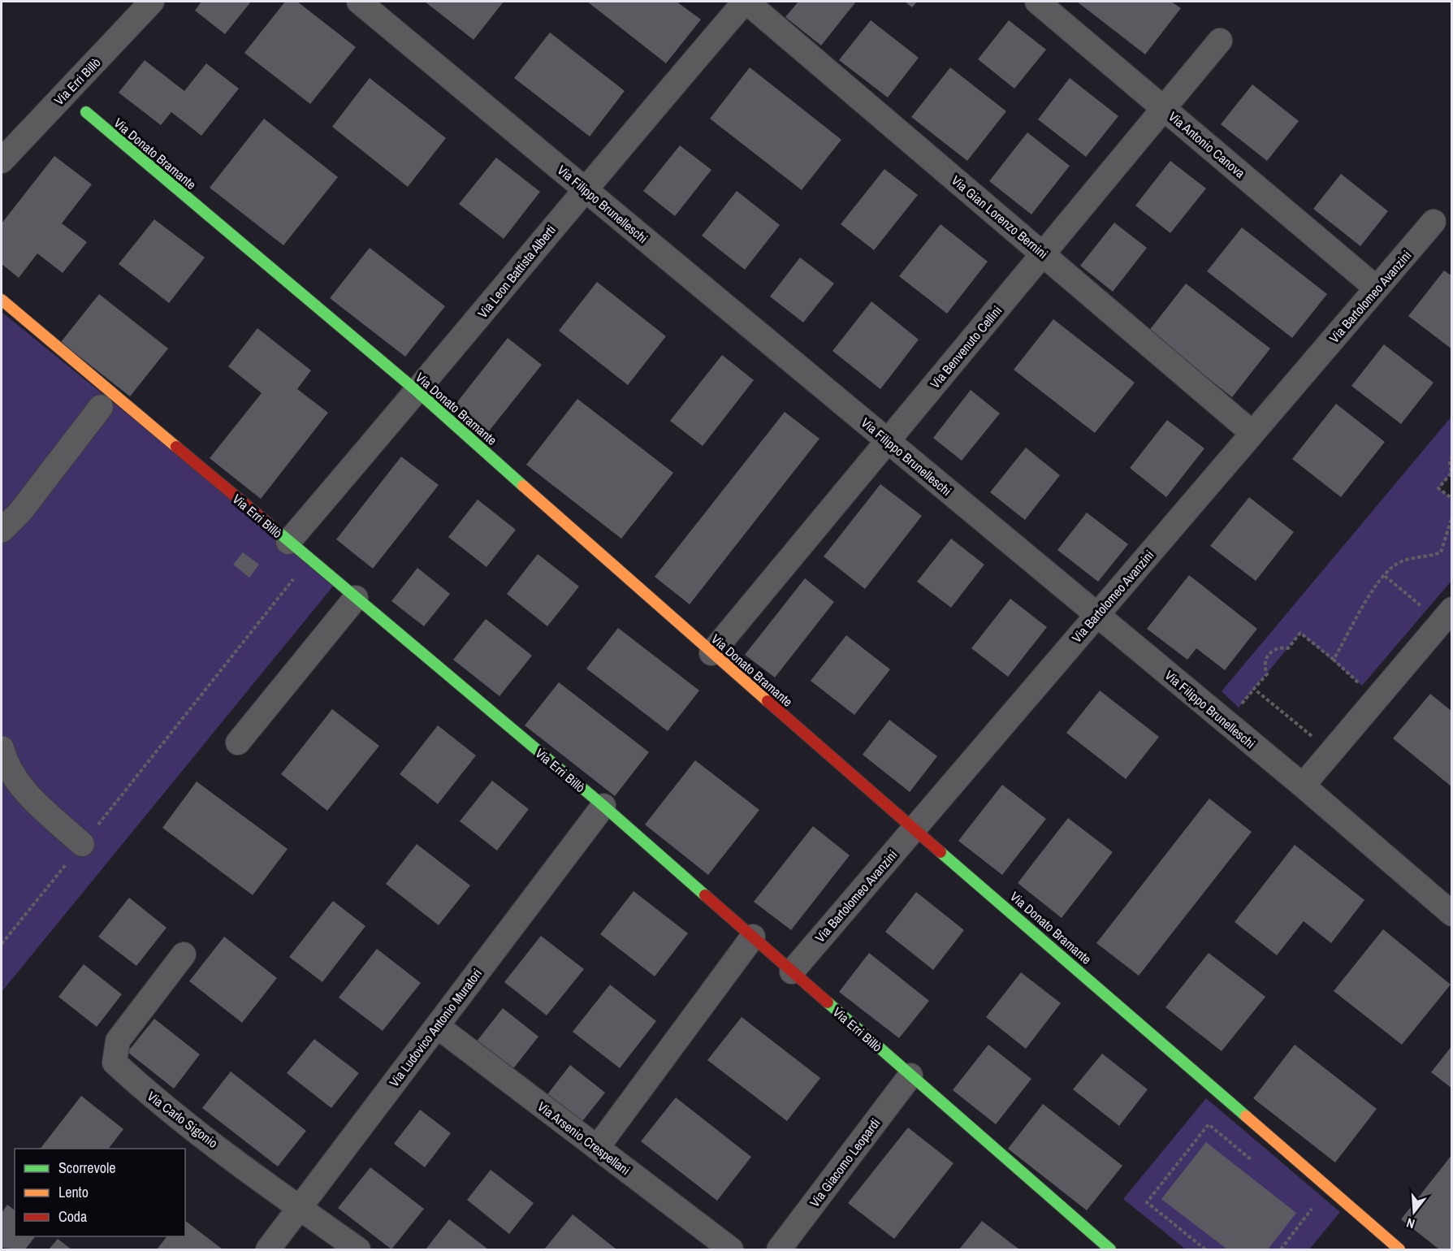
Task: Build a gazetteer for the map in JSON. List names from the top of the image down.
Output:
{
  "streets": {
    "street": [
      "Via Erri Billò",
      "Via Antonio Canova",
      "Via Donato Bramante",
      "Via Filippo Brunelleschi",
      "Via Gian Lorenzo Bernini",
      "Via Leon Battista Alberti",
      "Via Bartolomeo Avanzini",
      "Via Benvenuto Cellini",
      "Via Ludovico Antonio Muratori",
      "Via Carlo Sigonio",
      "Via Arsenio Crespellani",
      "Via Giacomo Leopardi"
    ]
  },
  "crossings": [
    ["Via Erri Billò", "Via Leon Battista Alberti"],
    ["Via Erri Billò", "Via Bartolomeo Avanzini"],
    ["Via Erri Billò", "Via Ludovico Antonio Muratori"],
    ["Via Erri Billò", "Via Giacomo Leopardi"],
    ["Via Antonio Canova", "Via Bartolomeo Avanzini"],
    ["Via Antonio Canova", "Via Benvenuto Cellini"],
    ["Via Donato Bramante", "Via Leon Battista Alberti"],
    ["Via Donato Bramante", "Via Bartolomeo Avanzini"],
    ["Via Donato Bramante", "Via Benvenuto Cellini"],
    ["Via Filippo Brunelleschi", "Via Leon Battista Alberti"],
    ["Via Filippo Brunelleschi", "Via Bartolomeo Avanzini"],
    ["Via Filippo Brunelleschi", "Via Benvenuto Cellini"],
    ["Via Gian Lorenzo Bernini", "Via Leon Battista Alberti"],
    ["Via Gian Lorenzo Bernini", "Via Bartolomeo Avanzini"],
    ["Via Gian Lorenzo Bernini", "Via Benvenuto Cellini"],
    ["Via Ludovico Antonio Muratori", "Via Carlo Sigonio"],
    ["Via Ludovico Antonio Muratori", "Via Arsenio Crespellani"]
  ],
  "legend": ["Scorrevole", "Lento", "Coda"],
  "north": "bottom"
}
